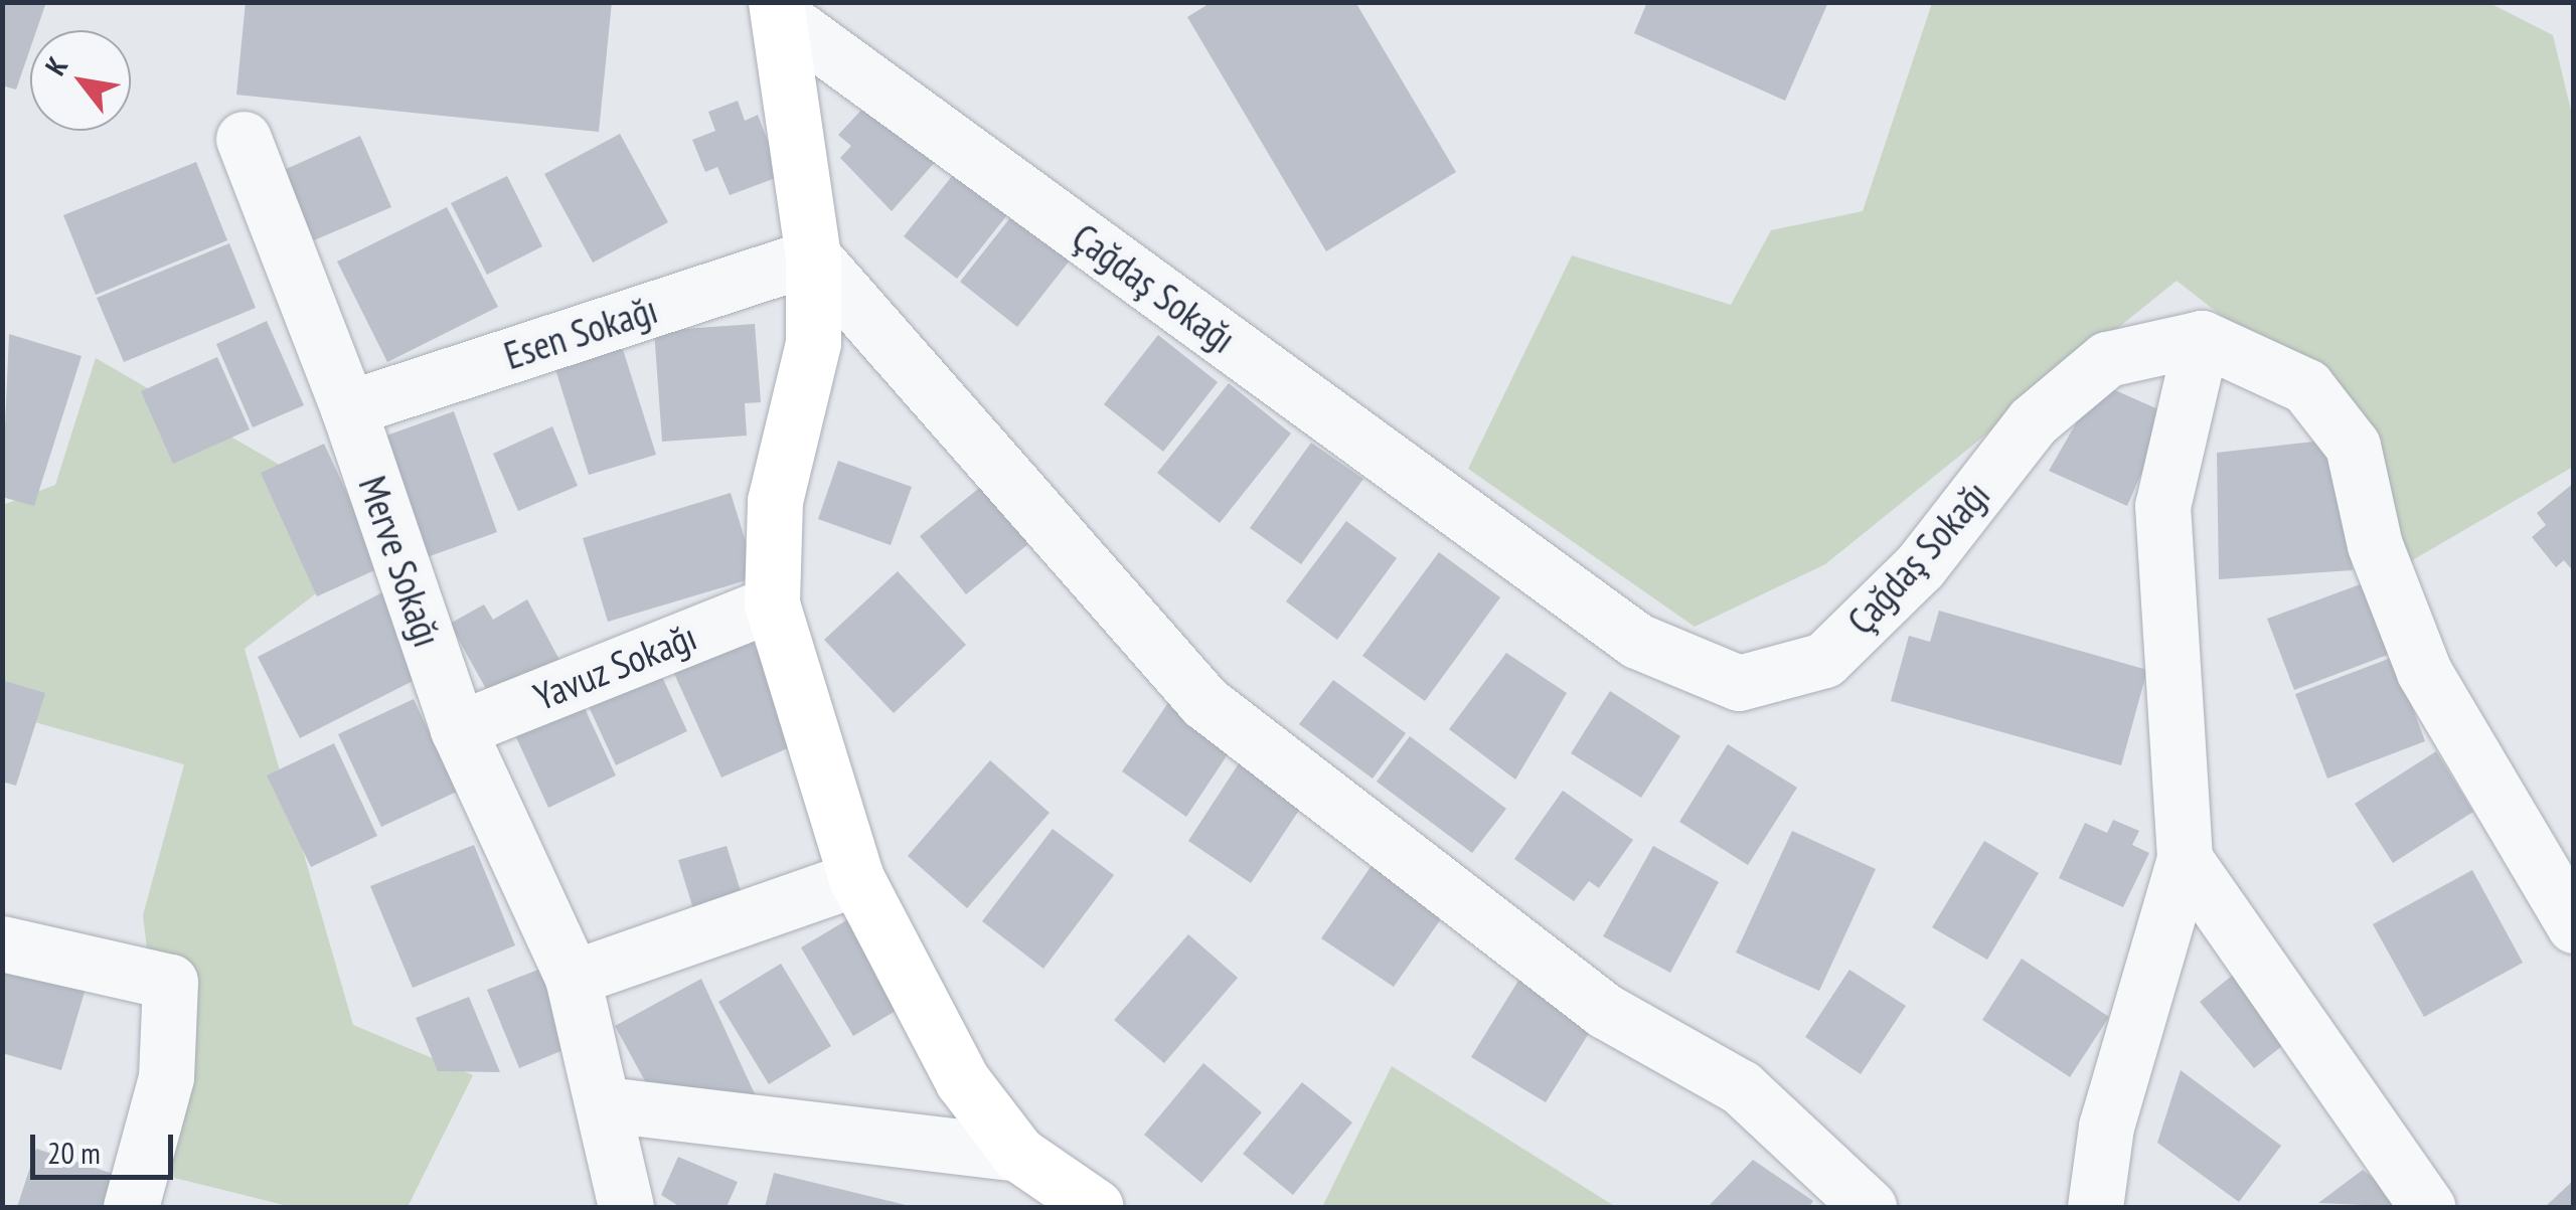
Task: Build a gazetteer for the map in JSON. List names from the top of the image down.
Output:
{
  "streets": {
    "street": [
      "Çağdaş Sokağı",
      "Esen Sokağı",
      "Merve Sokağı",
      "Yavuz Sokağı"
    ]
  },
  "crossings": [
    ["Esen Sokağı", "Merve Sokağı"],
    ["Merve Sokağı", "Yavuz Sokağı"]
  ],
  "scale_bar": "20 m",
  "north": "top left"
}
